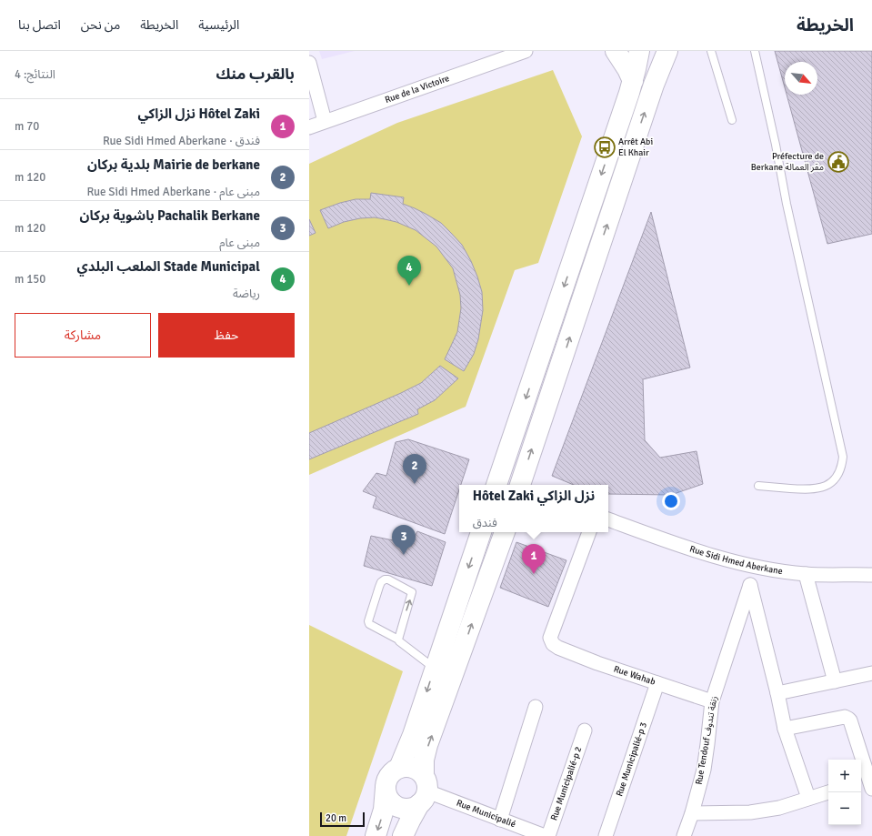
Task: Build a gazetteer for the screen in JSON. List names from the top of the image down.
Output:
{
  "streets": {
    "street": [
      "Rue de la Victoire",
      "Rue Sidi Hmed Aberkane",
      "Rue Wahab",
      "Rue Tendouf زنقة تندوف",
      "Rue Municipalié-p 3",
      "Rue Municipalié-p 2",
      "Rue Municipalié"
    ]
  },
  "crossings": [
    ["Rue Wahab", "Rue Tendouf زنقة تندوف"],
    ["Rue Wahab", "Rue Municipalié-p 3"]
  ],
  "places": {
    "bus stop": ["Arrêt Abi El Khair"],
    "public building": ["Préfecture de Berkane مقر العمالة"]
  },
  "scale_bar": "20 m",
  "north": "bottom right",
  "page": {
    "header": "الخريطة",
    "nav": [
      "الرئيسية",
      "الخريطة",
      "من نحن",
      "اتصل بنا"
    ],
    "heading": ["بالقرب منك", "النتائج: 4"],
    "list": [
      {
        "mark": "1",
        "name": "Hôtel Zaki نزل الزاكي",
        "note": "فندق · Rue Sidi Hmed Aberkane",
        "value": "70 m"
      },
      {
        "mark": "2",
        "name": "Mairie de berkane بلدية بركان",
        "note": "مبنى عام · Rue Sidi Hmed Aberkane",
        "value": "120 m"
      },
      {
        "mark": "3",
        "name": "Pachalik Berkane باشوية بركان",
        "note": "مبنى عام",
        "value": "120 m"
      },
      {
        "mark": "4",
        "name": "Stade Municipal الملعب البلدي",
        "note": "رياضة",
        "value": "150 m"
      }
    ],
    "pins": [
      "4",
      "2",
      "3",
      "1"
    ],
    "buttons": ["حفظ", "مشاركة"],
    "popup": ["Hôtel Zaki نزل الزاكي", "فندق"],
    "map_buttons": ["+", "−"],
    "scale": "20 m"
  }
}
